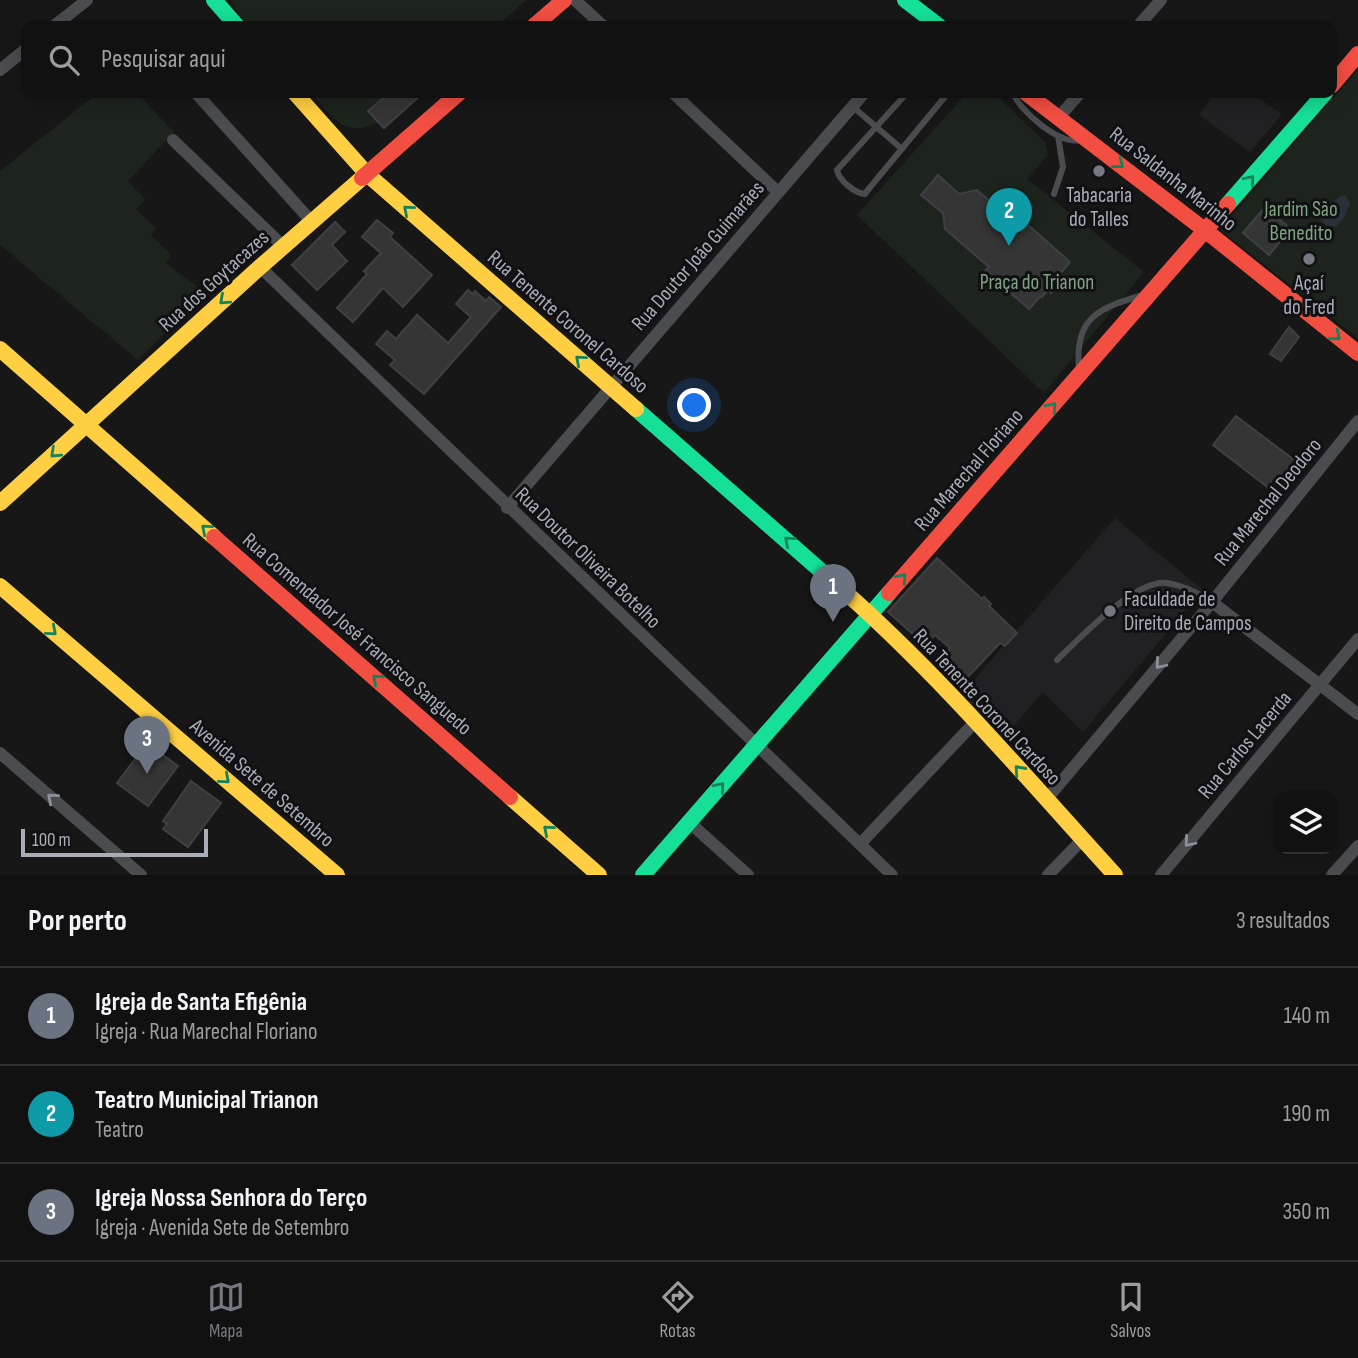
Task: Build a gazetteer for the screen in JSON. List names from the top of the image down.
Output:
{
  "streets": {
    "main road": [
      "Rua Saldanha Marinho",
      "Rua dos Goytacazes",
      "Rua Tenente Coronel Cardoso",
      "Rua Marechal Floriano",
      "Rua Comendador José Francisco Sanguedo",
      "Avenida Sete de Setembro"
    ],
    "street": [
      "Rua Doutor João Guimarães",
      "Rua Marechal Deodoro",
      "Rua Doutor Oliveira Botelho",
      "Rua Carlos Lacerda"
    ]
  },
  "crossings": [
    ["Rua Saldanha Marinho", "Rua Marechal Floriano"],
    ["Rua Doutor João Guimarães", "Rua Tenente Coronel Cardoso"],
    ["Rua Doutor João Guimarães", "Rua Doutor Oliveira Botelho"],
    ["Rua dos Goytacazes", "Rua Tenente Coronel Cardoso"],
    ["Rua dos Goytacazes", "Rua Doutor Oliveira Botelho"],
    ["Rua dos Goytacazes", "Rua Comendador José Francisco Sanguedo"],
    ["Rua Tenente Coronel Cardoso", "Rua Marechal Floriano"],
    ["Rua Tenente Coronel Cardoso", "Rua Marechal Deodoro"],
    ["Rua Marechal Floriano", "Rua Doutor Oliveira Botelho"]
  ],
  "one_way": [
    "Rua Saldanha Marinho",
    "Rua dos Goytacazes",
    "Rua Tenente Coronel Cardoso",
    "Rua Marechal Floriano",
    "Rua Marechal Deodoro",
    "Rua Comendador José Francisco Sanguedo",
    "Rua Carlos Lacerda",
    "Avenida Sete de Setembro"
  ],
  "parks": ["Jardim São Benedito", "Praça do Trianon"],
  "places": ["Tabacaria do Talles", "Açaí do Fred", "Faculdade de Direito de Campos"],
  "scale_bar": "100 m",
  "page": {
    "search": "Pesquisar aqui",
    "pins": ["2", "1", "3"],
    "scale": "100 m",
    "heading": ["Por perto", "3 resultados"],
    "list": [
      {
        "mark": "1",
        "name": "Igreja de Santa Efigênia",
        "note": "Igreja · Rua Marechal Floriano",
        "value": "140 m"
      },
      {
        "mark": "2",
        "name": "Teatro Municipal Trianon",
        "note": "Teatro",
        "value": "190 m"
      },
      {
        "mark": "3",
        "name": "Igreja Nossa Senhora do Terço",
        "note": "Igreja · Avenida Sete de Setembro",
        "value": "350 m"
      }
    ],
    "nav": ["Mapa", "Rotas", "Salvos"]
  }
}
